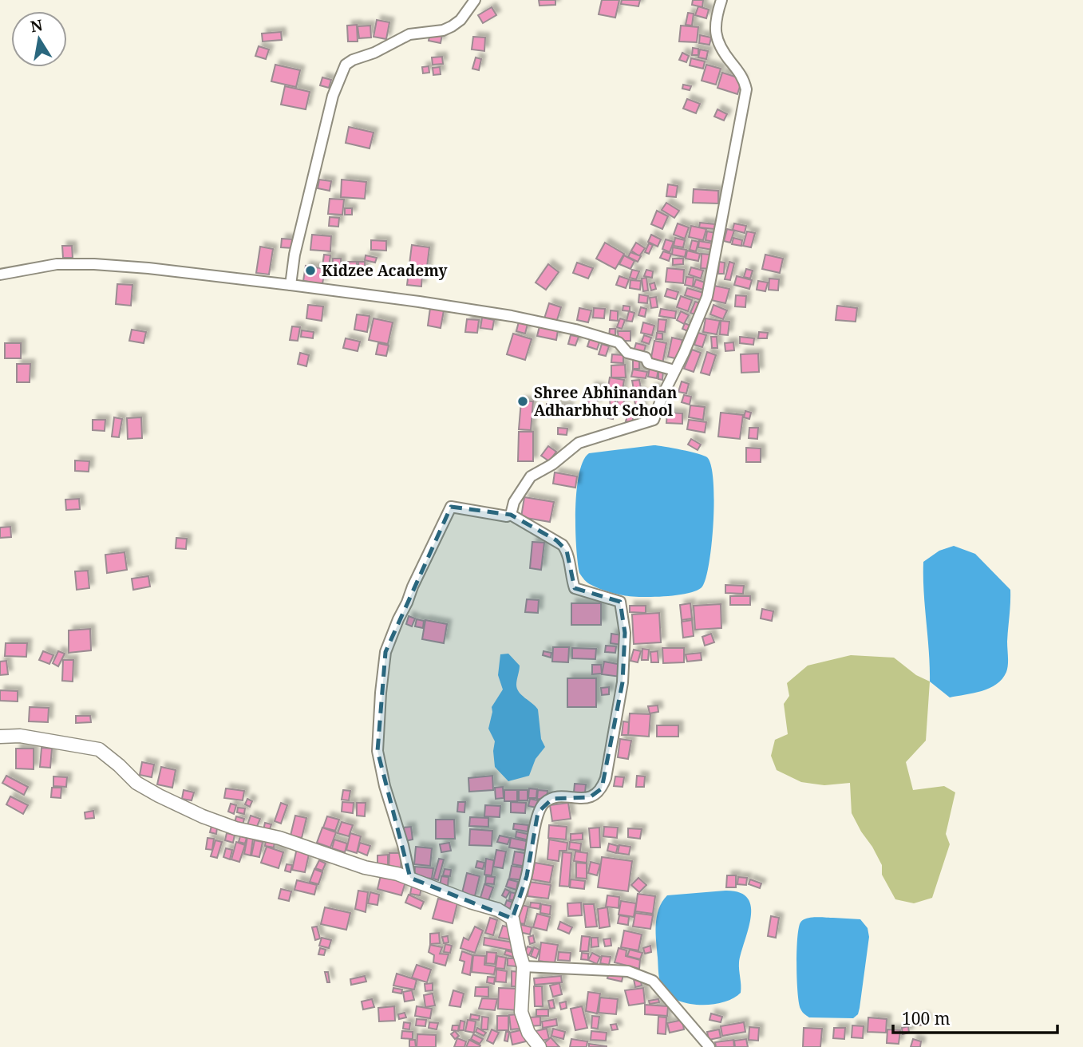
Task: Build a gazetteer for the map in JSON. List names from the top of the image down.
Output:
{
  "places": ["Kidzee Academy", "Shree Abhinandan Adharbhut School"],
  "scale_bar": "100 m",
  "north": "top"
}
